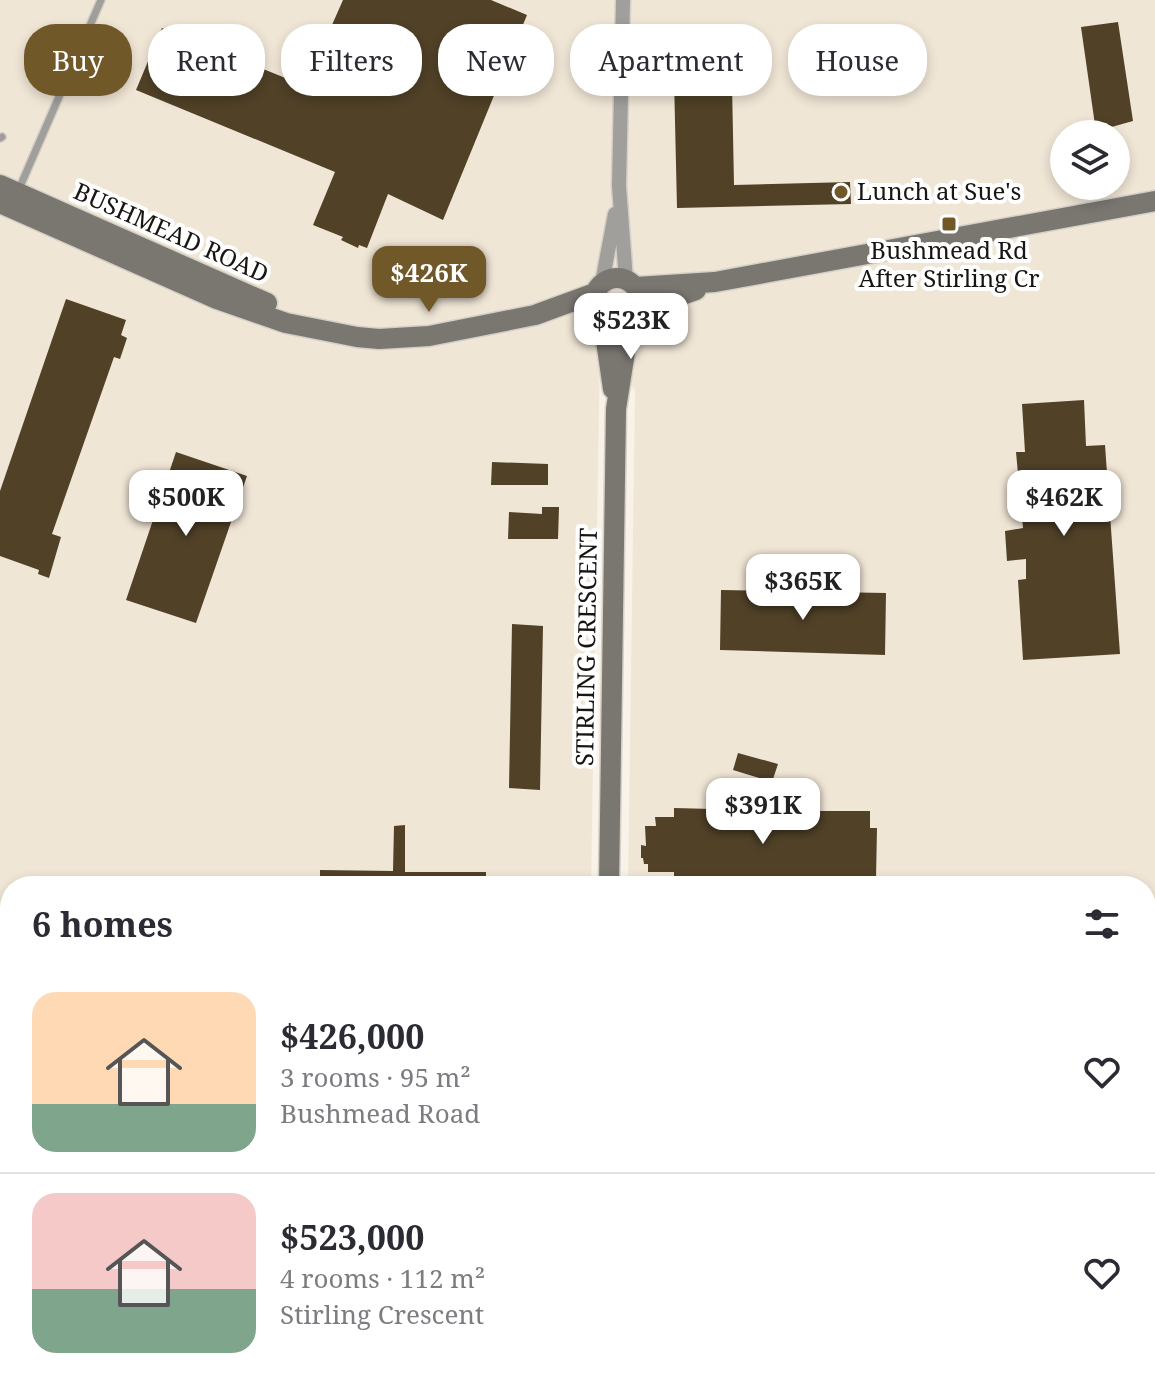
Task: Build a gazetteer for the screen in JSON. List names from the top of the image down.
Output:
{
  "streets": {
    "main road": ["BUSHMEAD ROAD", "STIRLING CRESCENT"]
  },
  "crossings": [
    ["BUSHMEAD ROAD", "STIRLING CRESCENT"]
  ],
  "places": {
    "other": ["Lunch at Sue's"],
    "transit": ["Bushmead Rd After Stirling Cr"]
  },
  "page": {
    "chip": [
      "Buy",
      "Rent",
      "Filters",
      "New",
      "Apartment",
      "House"
    ],
    "price": [
      "$426K",
      "$523K",
      "$500K",
      "$462K",
      "$365K",
      "$391K"
    ],
    "heading": "6 homes",
    "list": [
      {
        "name": "$426,000",
        "note": "3 rooms · 95 m² · Bushmead Road"
      },
      {
        "name": "$523,000",
        "note": "4 rooms · 112 m² · Stirling Crescent"
      }
    ]
  }
}
